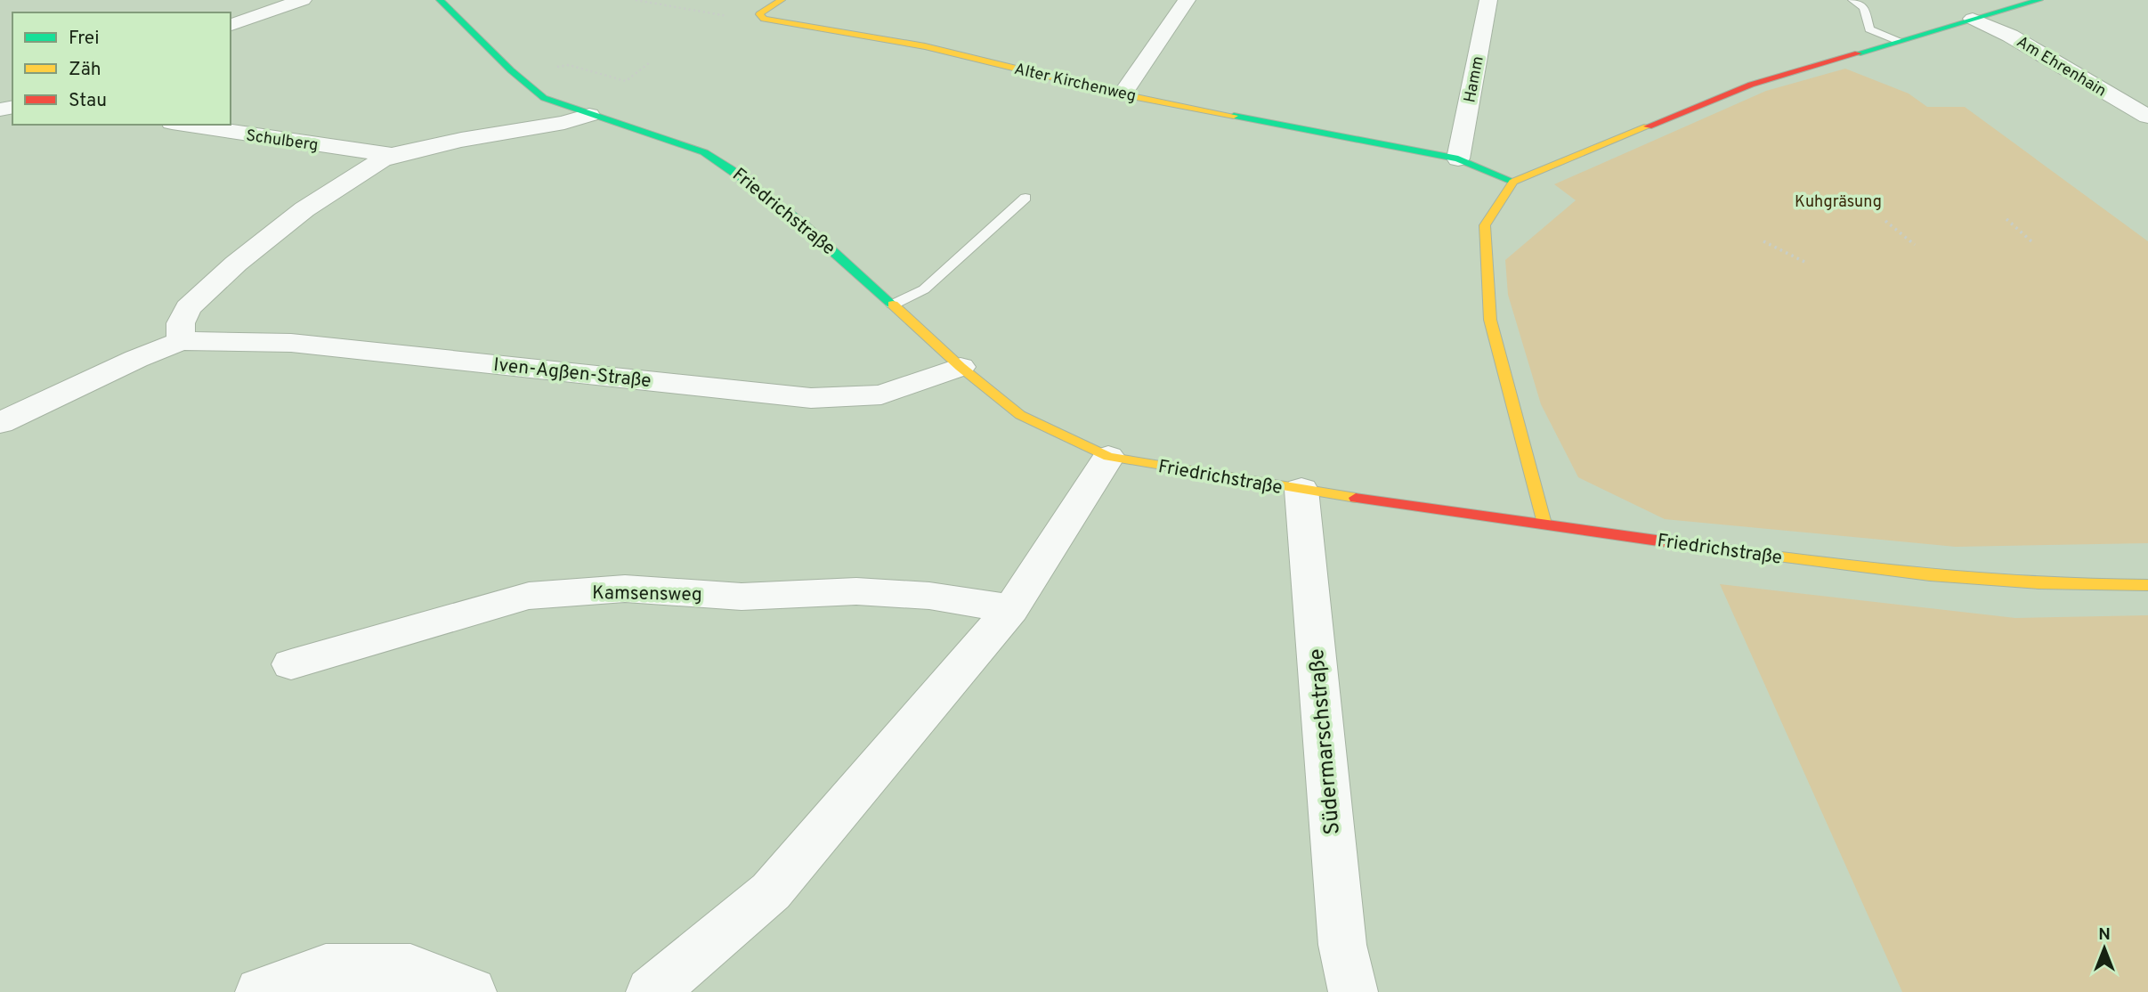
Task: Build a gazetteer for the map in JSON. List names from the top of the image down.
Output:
{
  "streets": {
    "street": [
      "Am Ehrenhain",
      "Hamm",
      "Alter Kirchenweg",
      "Schulberg",
      "Friedrichstraße",
      "Iven-Agßen-Straße",
      "Kamsensweg",
      "Südermarschstraße"
    ]
  },
  "crossings": [
    ["Hamm", "Alter Kirchenweg"],
    ["Friedrichstraße", "Iven-Agßen-Straße"],
    ["Friedrichstraße", "Südermarschstraße"]
  ],
  "parks": ["Kuhgräsung"],
  "legend": ["Frei", "Zäh", "Stau"],
  "north": "top"
}
